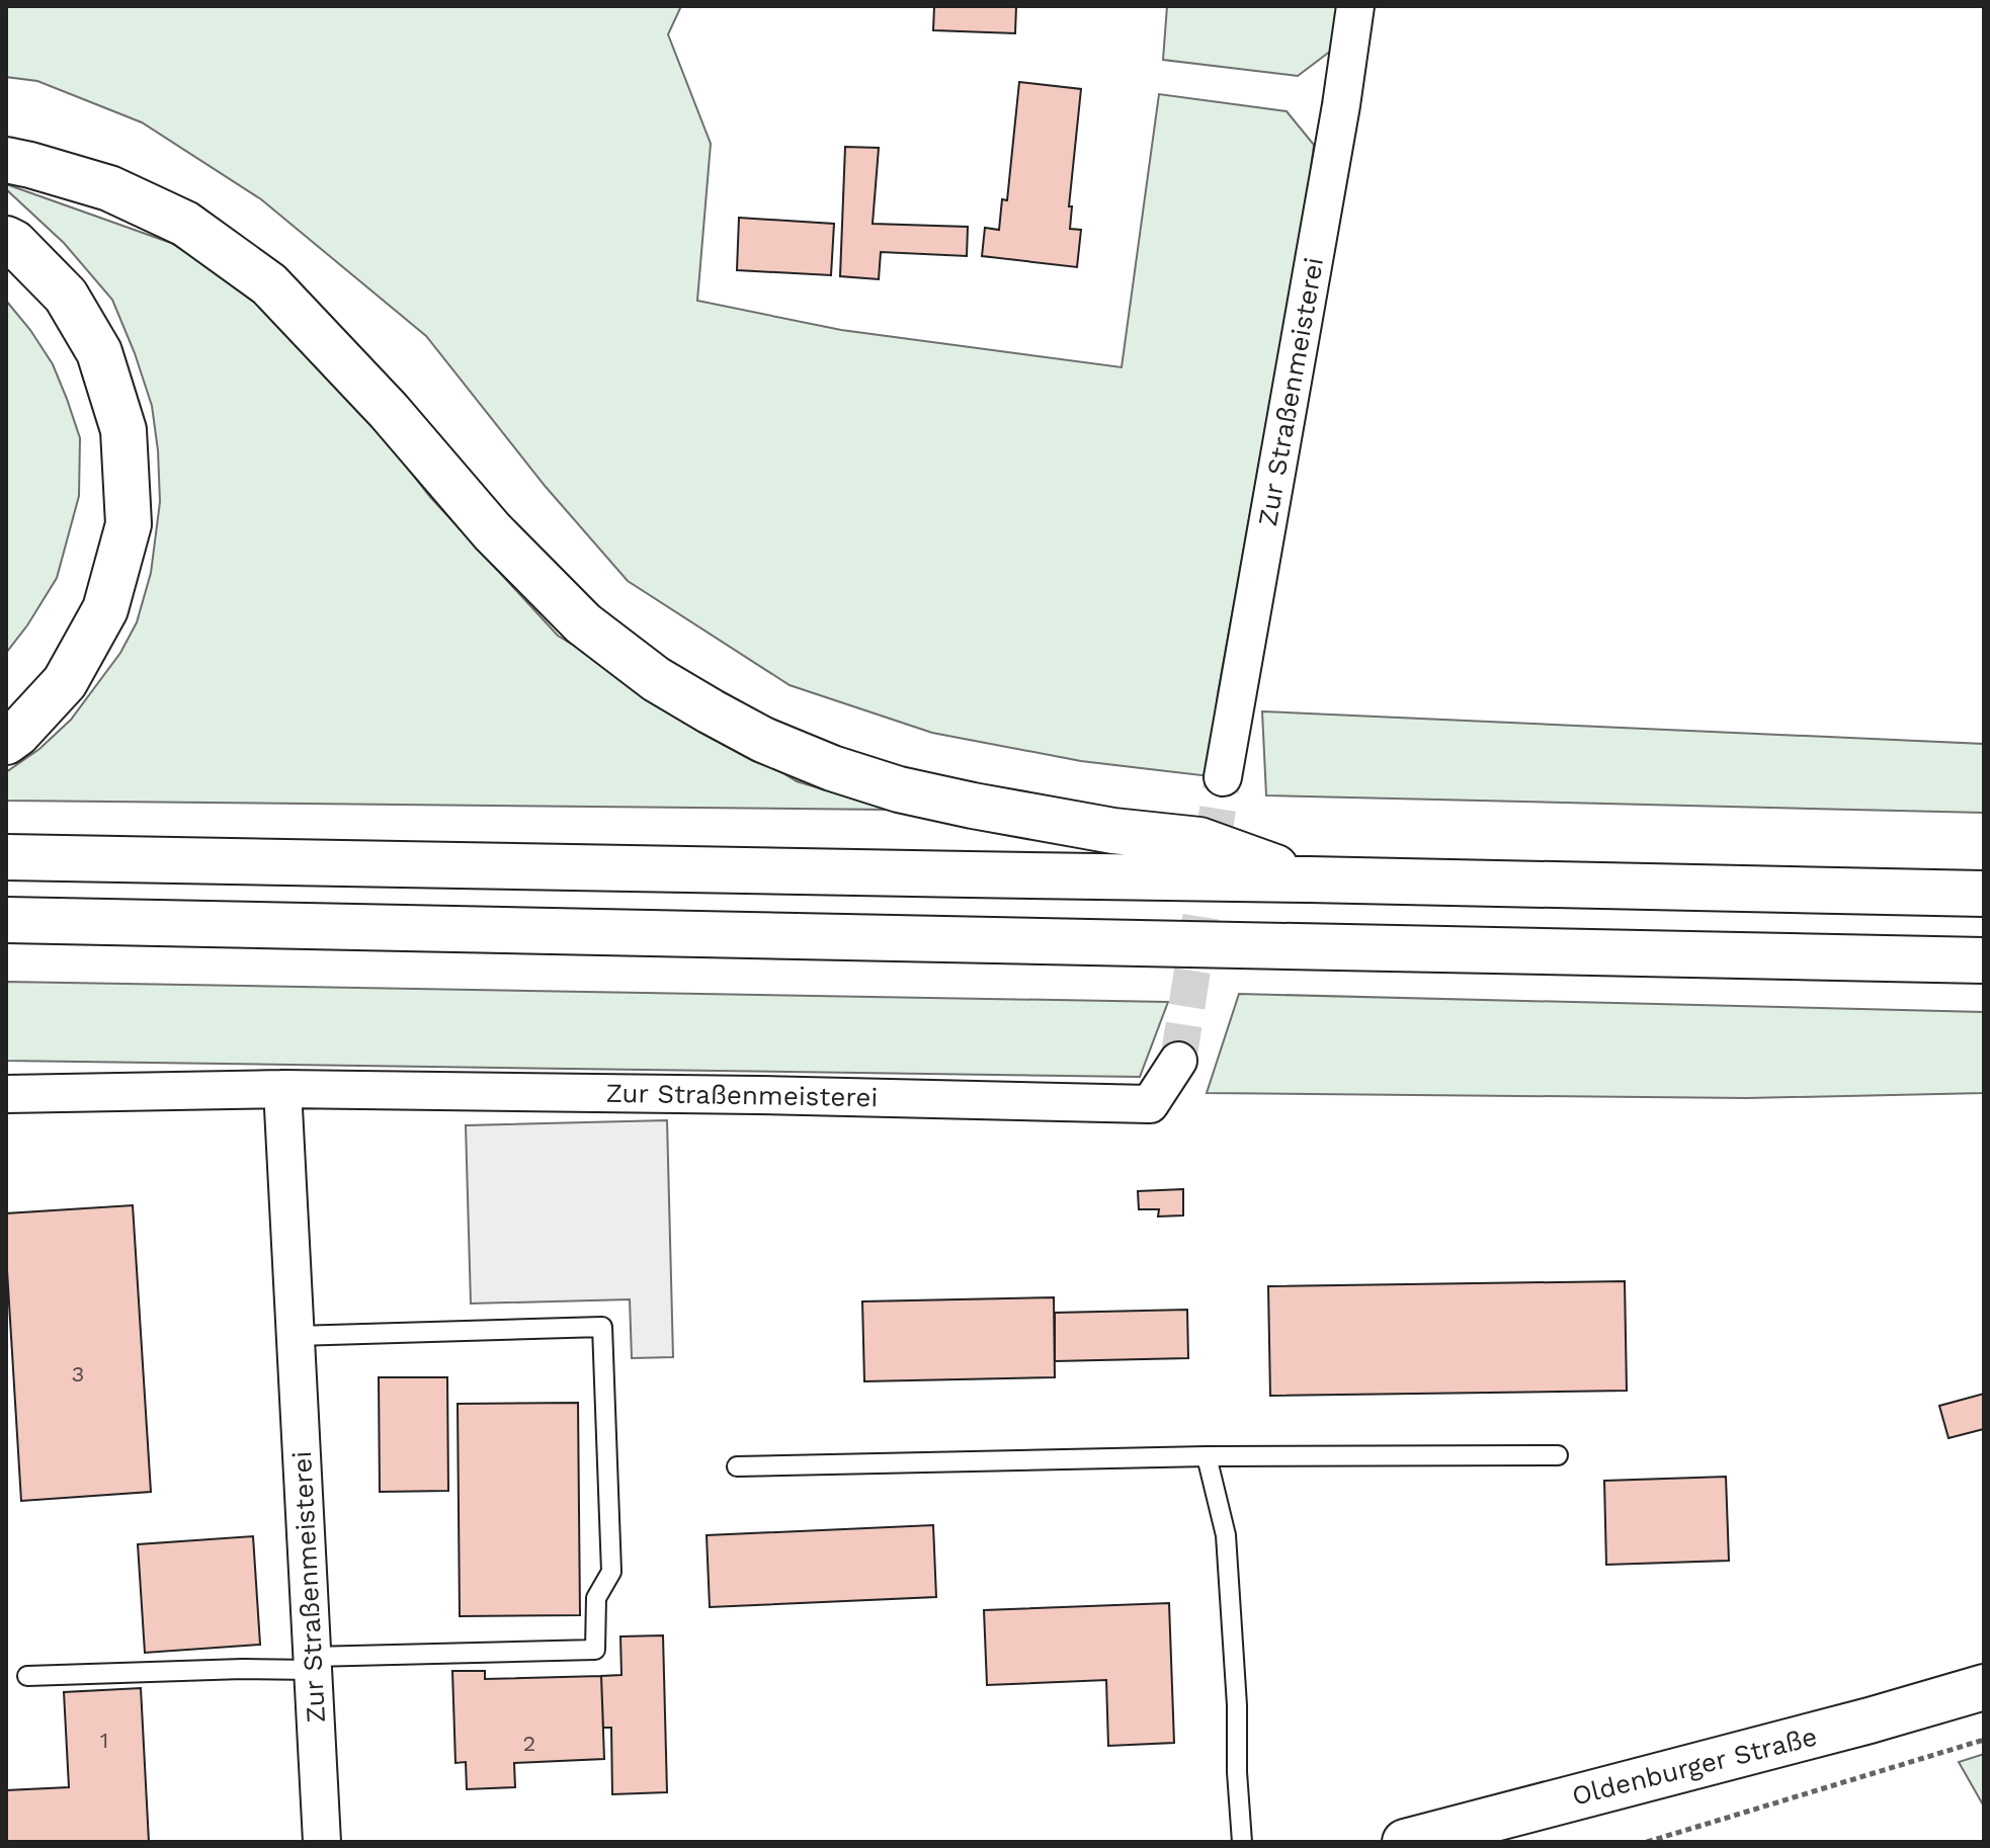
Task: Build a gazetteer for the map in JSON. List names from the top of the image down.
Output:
{
  "streets": {
    "main road": ["Oldenburger Straße"],
    "street": ["Zur Straßenmeisterei"]
  },
  "house_numbers": ["3", "1", "2"]
}
